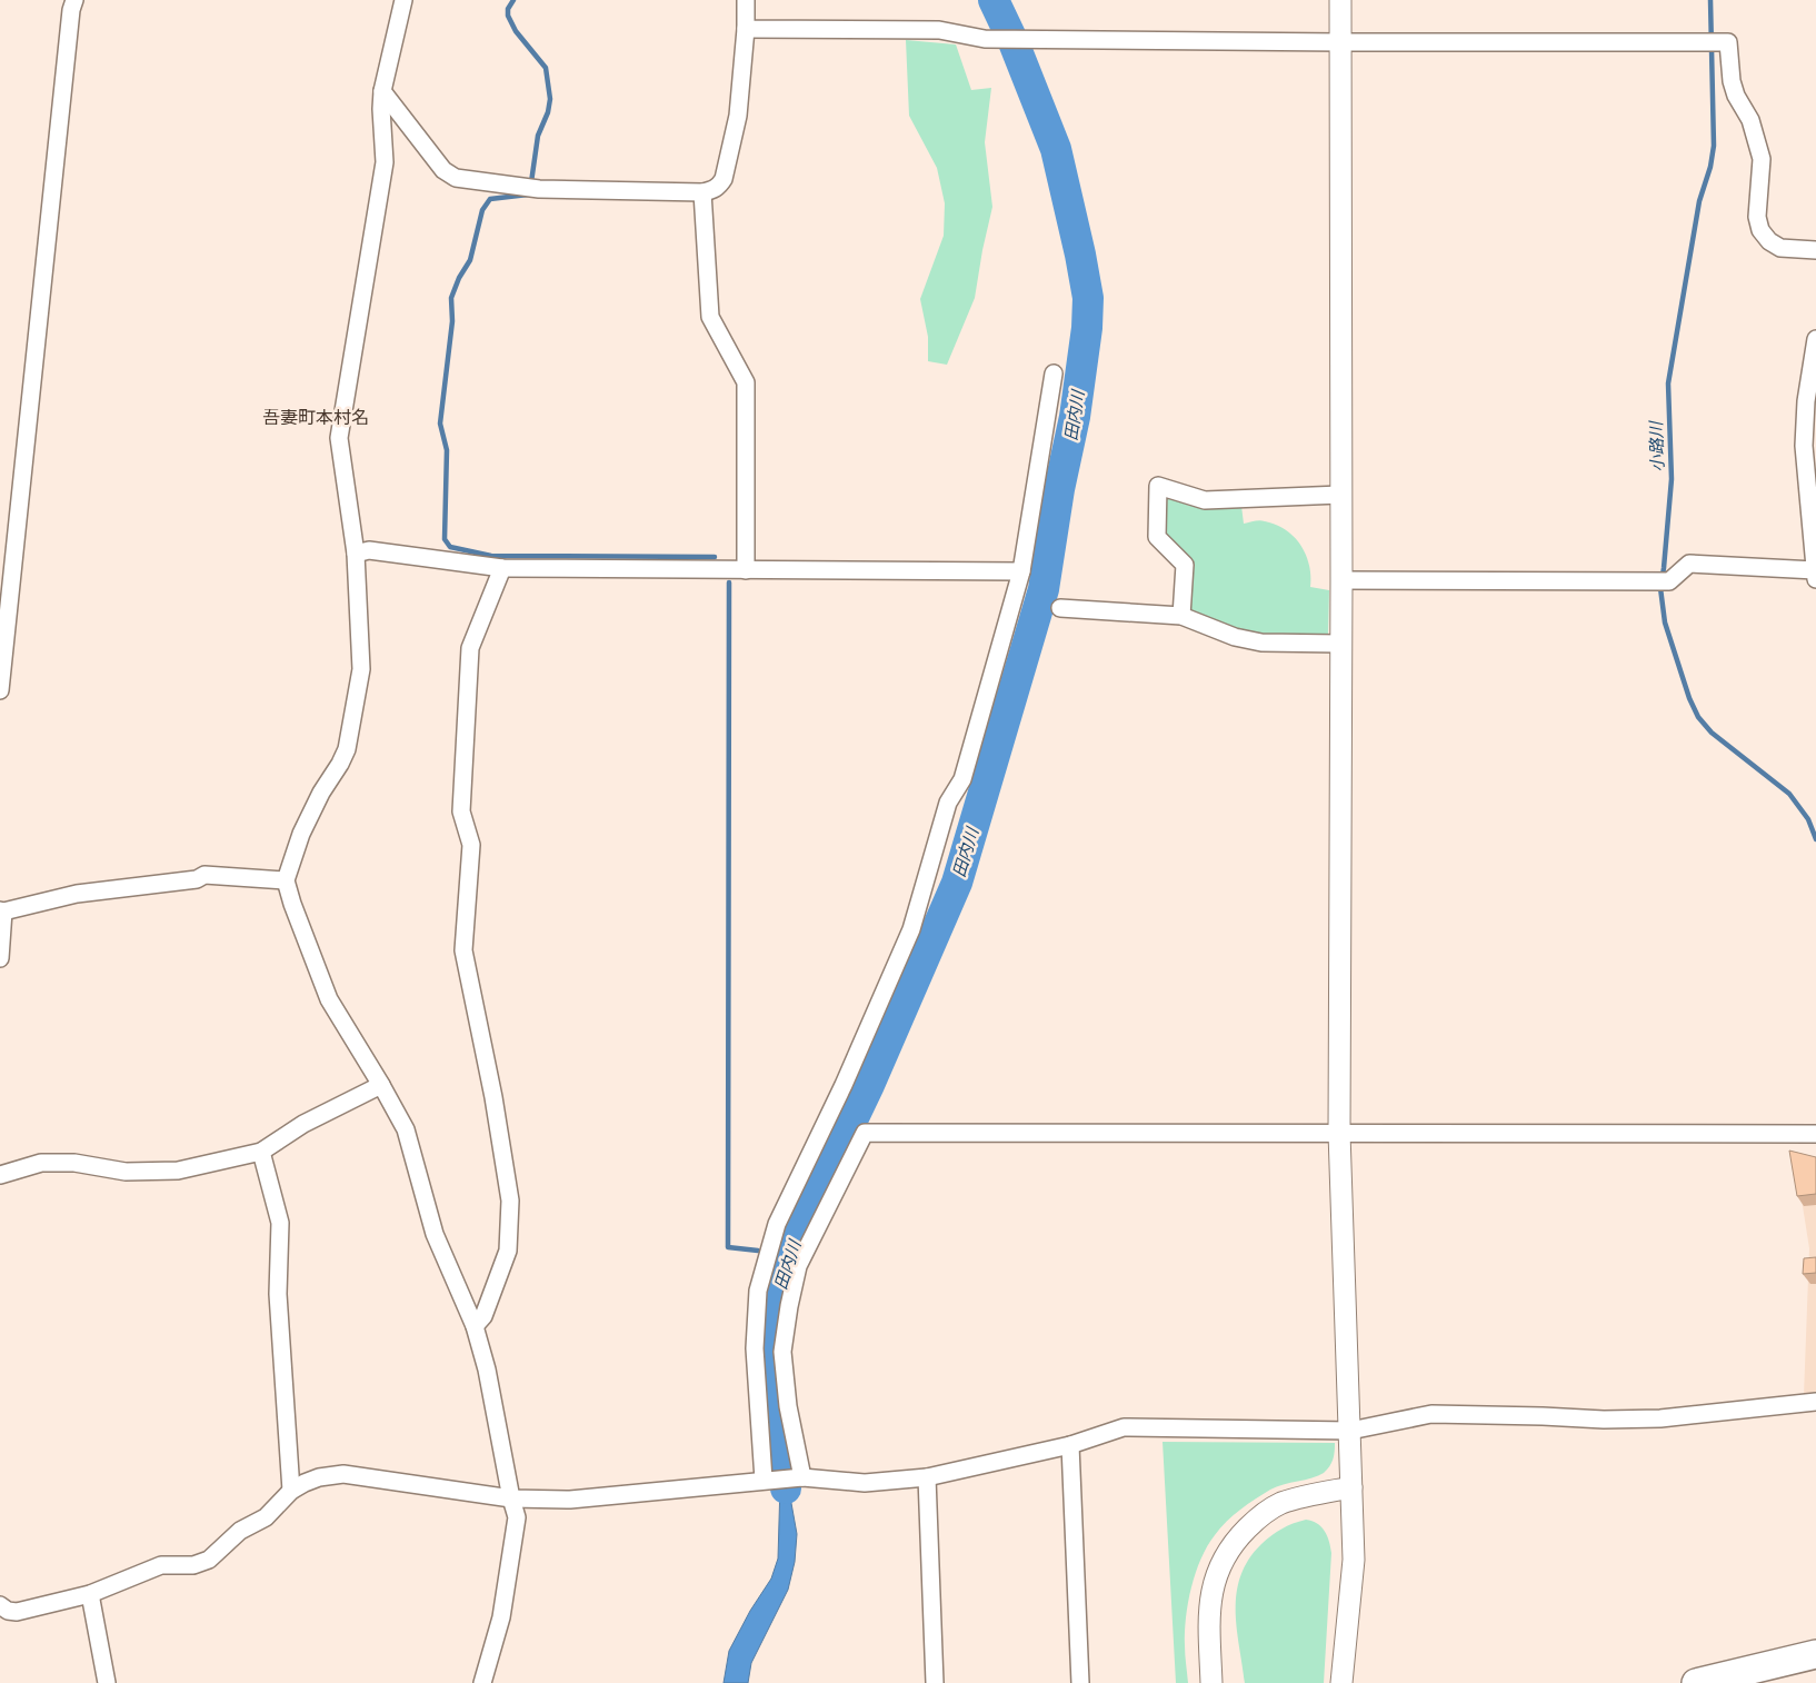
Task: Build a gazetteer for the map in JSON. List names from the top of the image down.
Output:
{
  "districts": ["吾妻町本村名"],
  "water": ["田内川", "小路川"]
}
